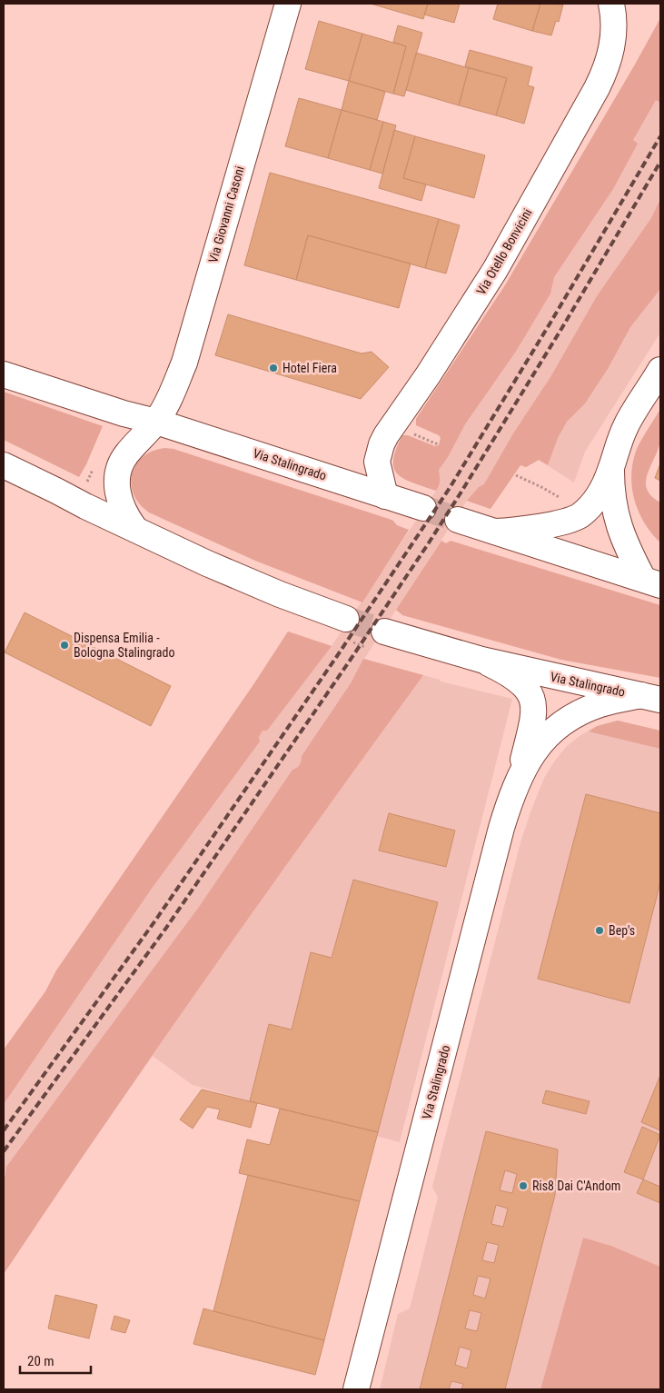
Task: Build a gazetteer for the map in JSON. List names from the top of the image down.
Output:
{
  "streets": {
    "street": ["Via Giovanni Casoni", "Via Otello Bonvicini", "Via Stalingrado"]
  },
  "crossings": [
    ["Via Giovanni Casoni", "Via Stalingrado"],
    ["Via Otello Bonvicini", "Via Stalingrado"]
  ],
  "places": [
    "Hotel Fiera",
    "Dispensa Emilia - Bologna Stalingrado",
    "Bep's",
    "Ris8 Dai C'Andom"
  ],
  "scale_bar": "20 m"
}
